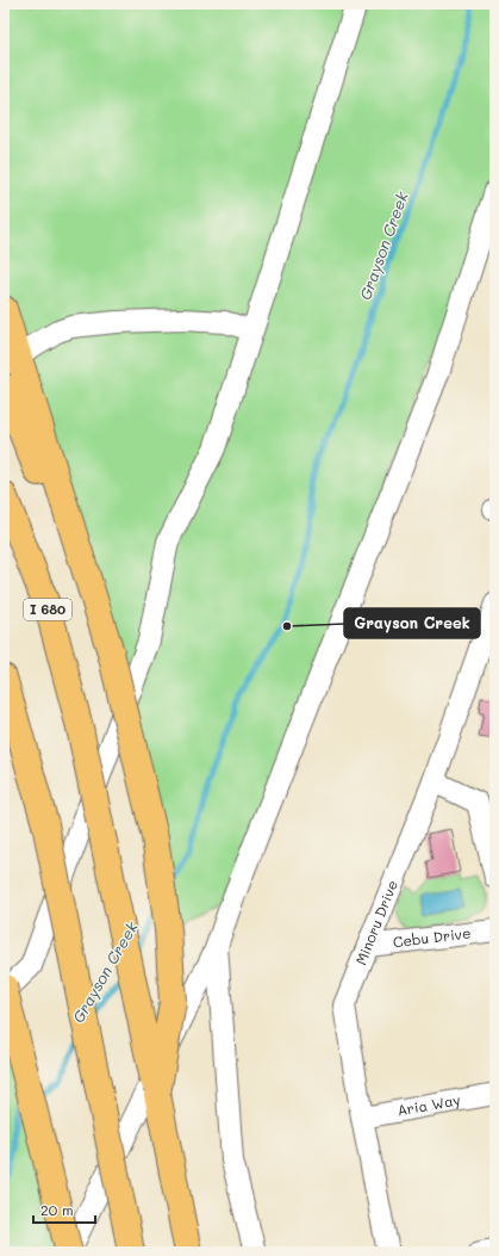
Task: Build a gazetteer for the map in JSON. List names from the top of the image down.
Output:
{
  "streets": {
    "highway": ["I 680"],
    "street": ["Minoru Drive", "Cebu Drive", "Aria Way"]
  },
  "crossings": [
    ["Minoru Drive", "Cebu Drive"],
    ["Minoru Drive", "Aria Way"]
  ],
  "water": ["Grayson Creek"],
  "places": ["Grayson Creek"],
  "scale_bar": "20 m"
}
